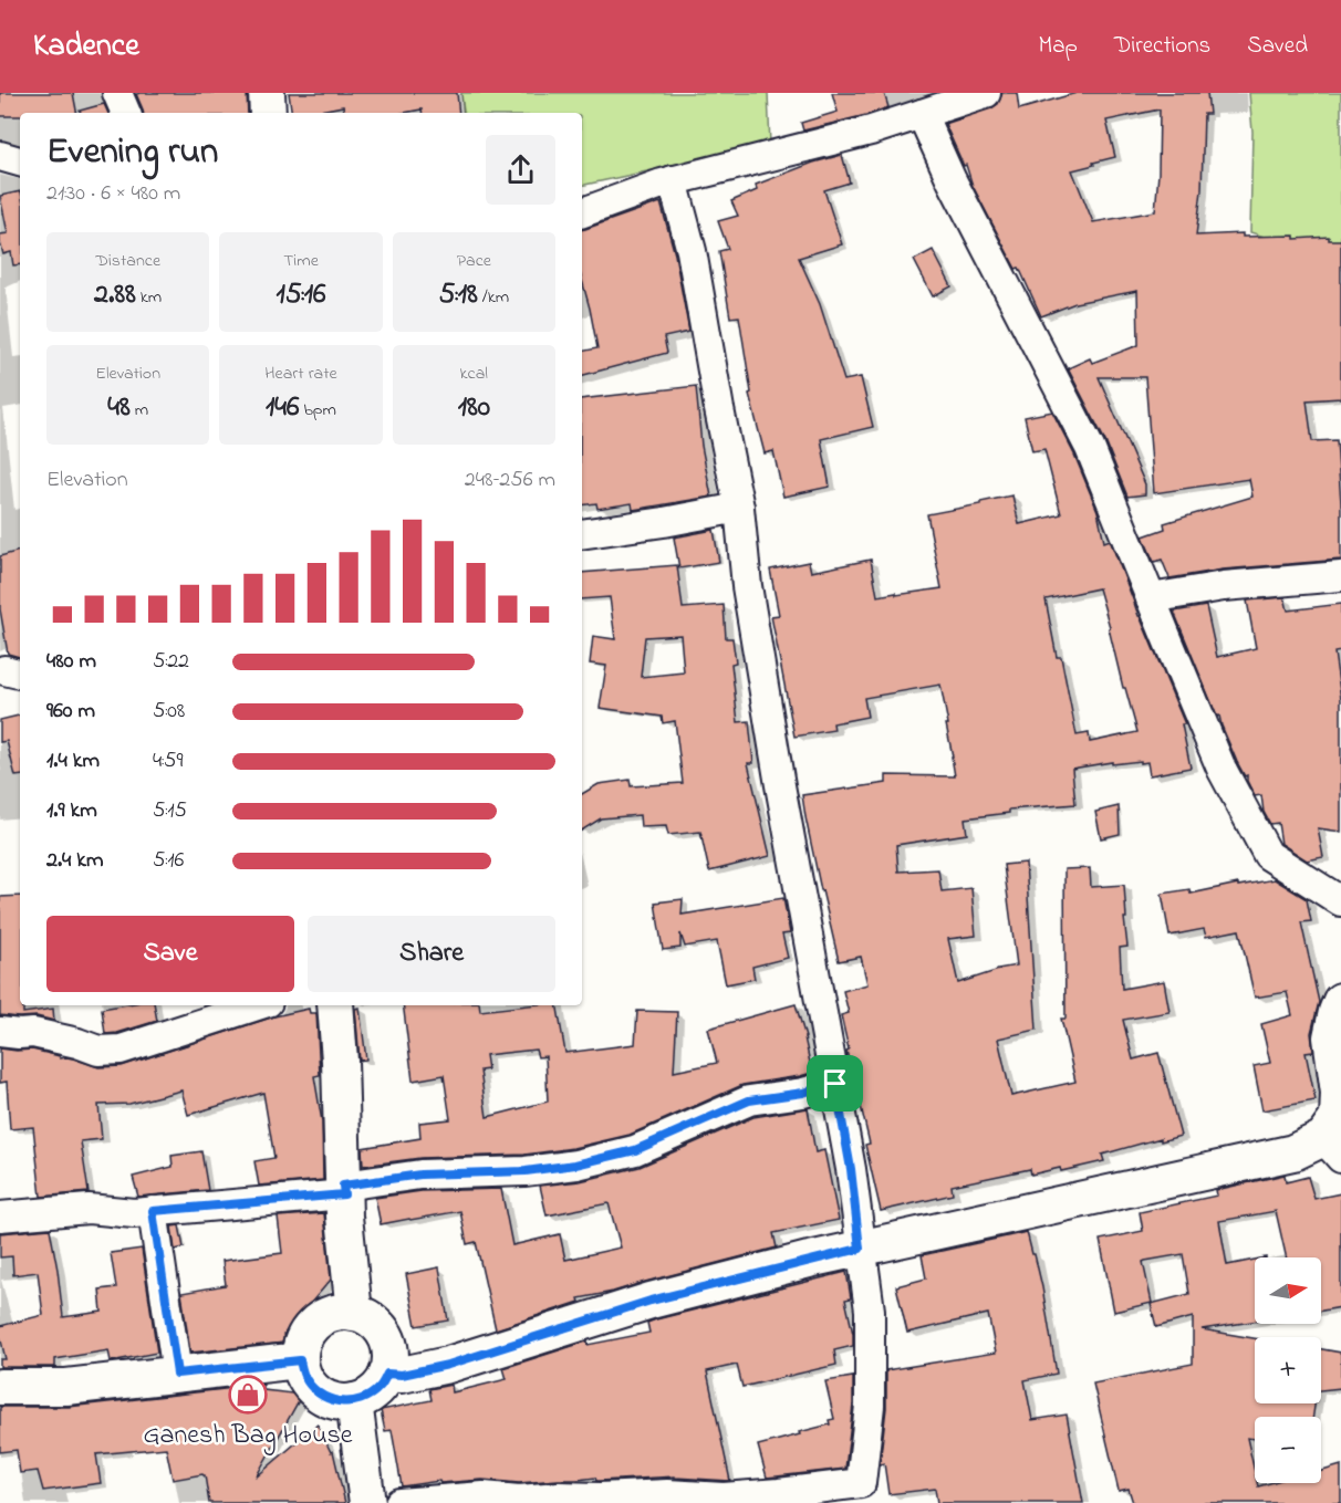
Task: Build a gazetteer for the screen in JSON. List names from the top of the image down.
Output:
{
  "places": {
    "shop": ["Ganesh Bag House"]
  },
  "north": "right",
  "page": {
    "header": "Kadence",
    "nav": ["Map", "Directions", "Saved"],
    "heading": ["Evening run", "21:30 · 6 × 480 m"],
    "stats": [
      ["Distance", "2.88 km"],
      ["Time", "15:16"],
      ["Pace", "5:18 /km"],
      ["Elevation", "48 m"],
      ["Heart rate", "146 bpm"],
      ["kcal", "180"]
    ],
    "chart": ["Elevation", "248–256 m"],
    "list": [
      {
        "name": "480 m",
        "note": "5:22"
      },
      {
        "name": "960 m",
        "note": "5:08"
      },
      {
        "name": "1.4 km",
        "note": "4:59"
      },
      {
        "name": "1.9 km",
        "note": "5:15"
      },
      {
        "name": "2.4 km",
        "note": "5:16"
      }
    ],
    "buttons": ["Save", "Share"],
    "map_buttons": ["+", "−"]
  }
}
